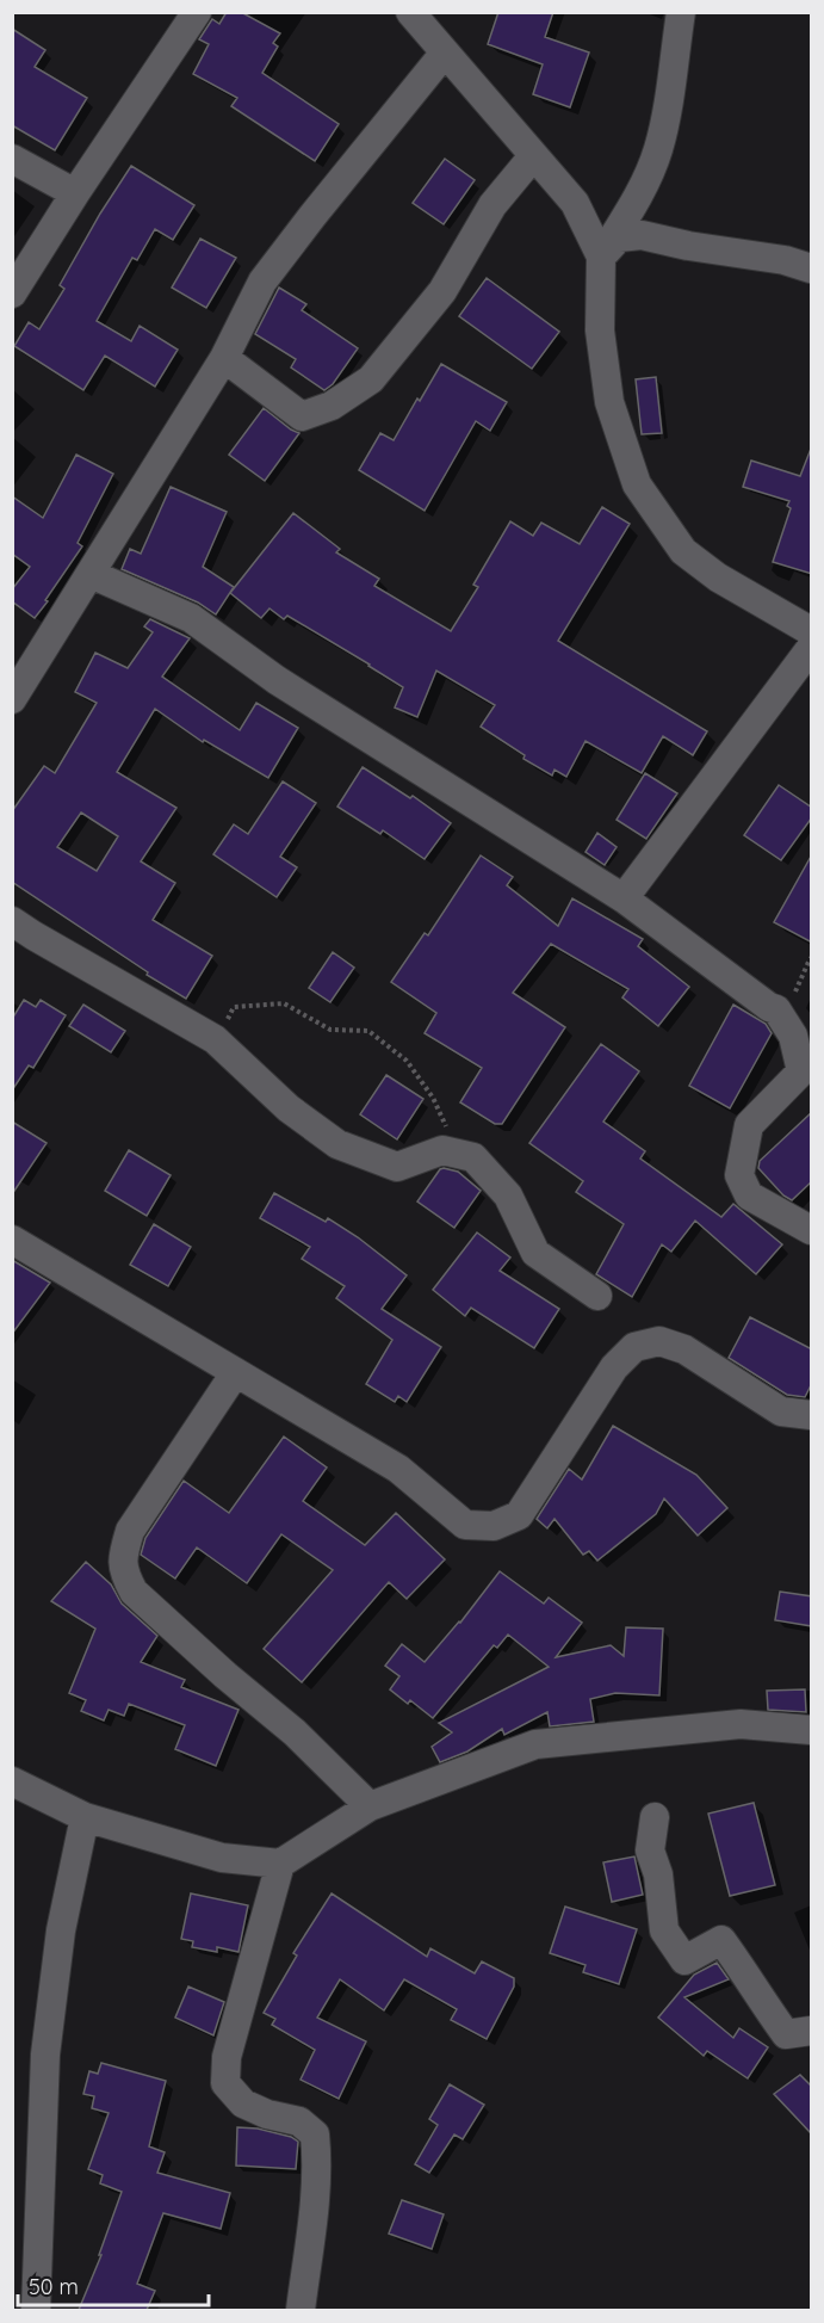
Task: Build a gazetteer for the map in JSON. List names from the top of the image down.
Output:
{
  "scale_bar": "50 m"
}
